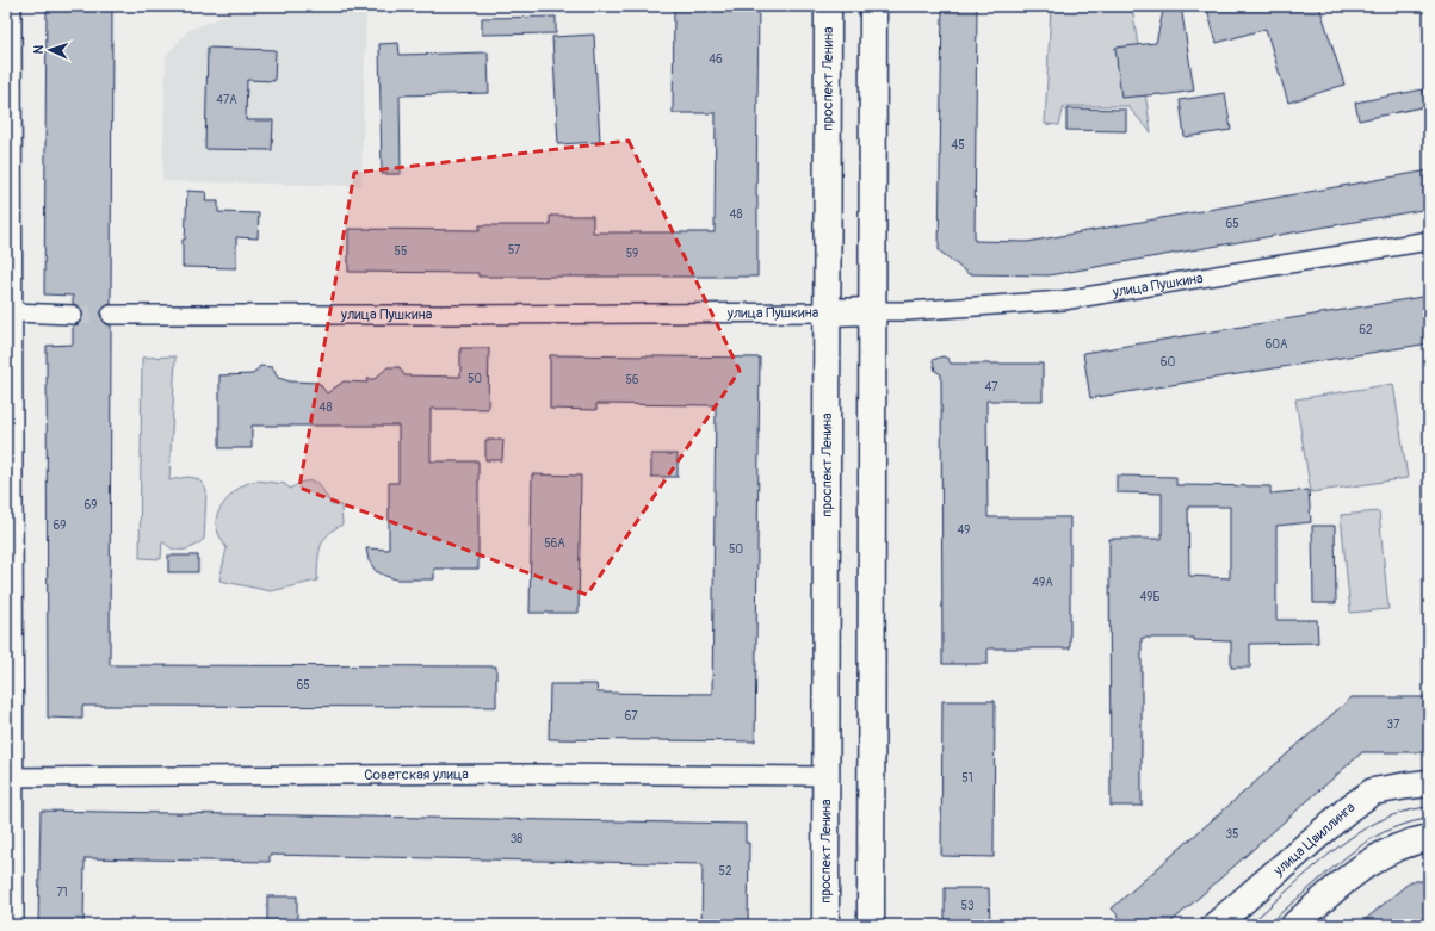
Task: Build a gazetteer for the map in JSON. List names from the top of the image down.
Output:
{
  "streets": {
    "main road": ["проспект Ленина", "улица Пушкина", "улица Цвиллинга"],
    "street": ["Советская улица"]
  },
  "crossings": [
    ["проспект Ленина", "улица Пушкина"],
    ["проспект Ленина", "Советская улица"]
  ],
  "house_numbers": [
    "46",
    "47А",
    "45",
    "48",
    "65",
    "57",
    "55",
    "59",
    "62",
    "60А",
    "60",
    "50",
    "56",
    "47",
    "48",
    "69",
    "69",
    "49",
    "56А",
    "50",
    "49А",
    "49Б",
    "65",
    "67",
    "37",
    "51",
    "35",
    "38",
    "52",
    "71",
    "53"
  ],
  "north": "left"
}
